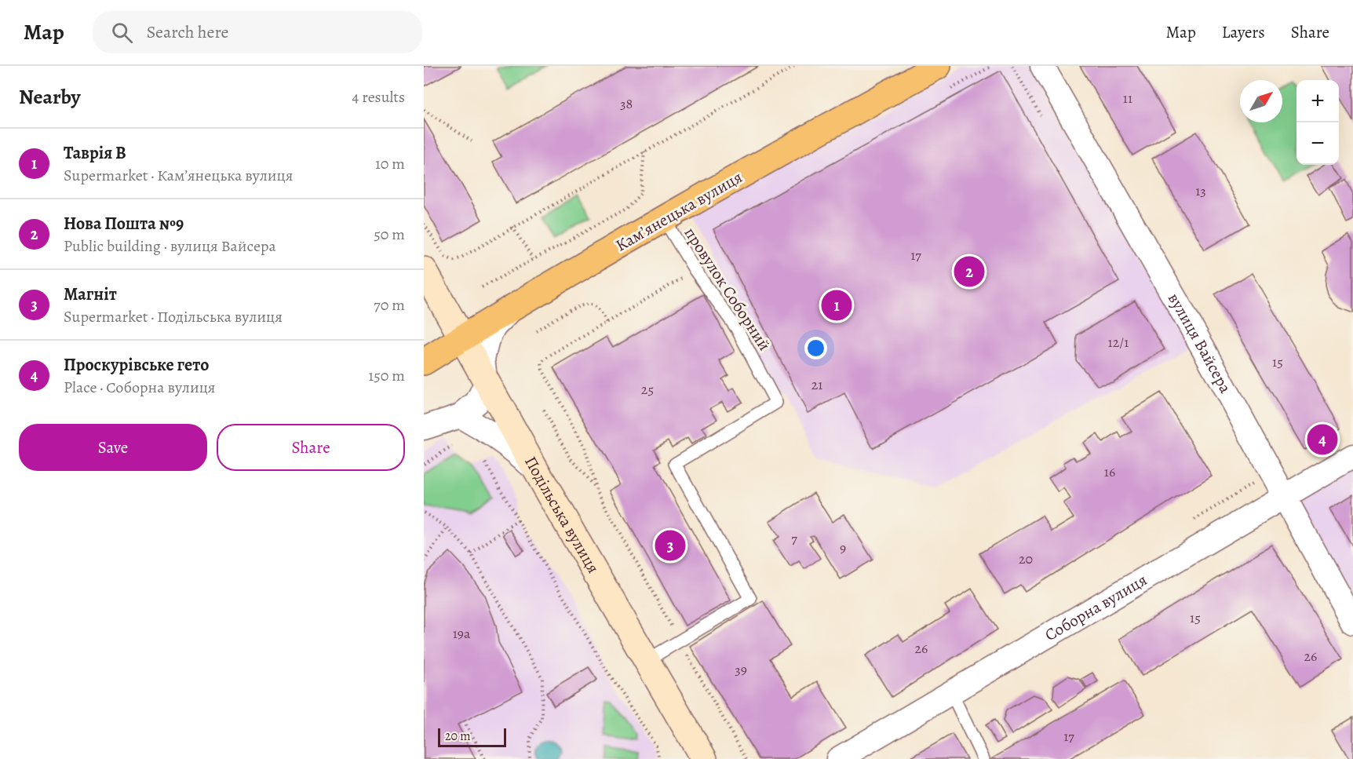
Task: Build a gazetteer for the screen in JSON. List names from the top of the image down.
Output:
{
  "streets": {
    "main road": ["Камʼянецька вулиця"],
    "street": ["вулиця Вайсера", "Подільська вулиця", "Соборна вулиця"],
    "lane": ["провулок Соборний"]
  },
  "crossings": [
    ["Камʼянецька вулиця", "провулок Соборний"],
    ["Камʼянецька вулиця", "Подільська вулиця"],
    ["провулок Соборний", "Подільська вулиця"],
    ["вулиця Вайсера", "Соборна вулиця"]
  ],
  "house_numbers": [
    "11",
    "38",
    "13",
    "17",
    "12/1",
    "15",
    "21",
    "25",
    "16",
    "7",
    "9",
    "20",
    "15",
    "19а",
    "26",
    "26",
    "39",
    "17"
  ],
  "scale_bar": "20 m",
  "north": "top right",
  "page": {
    "header": "Map",
    "search": "Search here",
    "nav": ["Map", "Layers", "Share"],
    "heading": ["Nearby", "4 results"],
    "map_buttons": ["+", "−"],
    "list": [
      {
        "mark": "1",
        "name": "Таврія В",
        "note": "Supermarket · Камʼянецька вулиця",
        "value": "10 m"
      },
      {
        "mark": "2",
        "name": "Нова Пошта №9",
        "note": "Public building · вулиця Вайсера",
        "value": "50 m"
      },
      {
        "mark": "3",
        "name": "Магніт",
        "note": "Supermarket · Подільська вулиця",
        "value": "70 m"
      },
      {
        "mark": "4",
        "name": "Проскурівське гето",
        "note": "Place · Соборна вулиця",
        "value": "150 m"
      }
    ],
    "pins": [
      "2",
      "1",
      "4",
      "3"
    ],
    "buttons": ["Save", "Share"],
    "scale": "20 m"
  }
}
